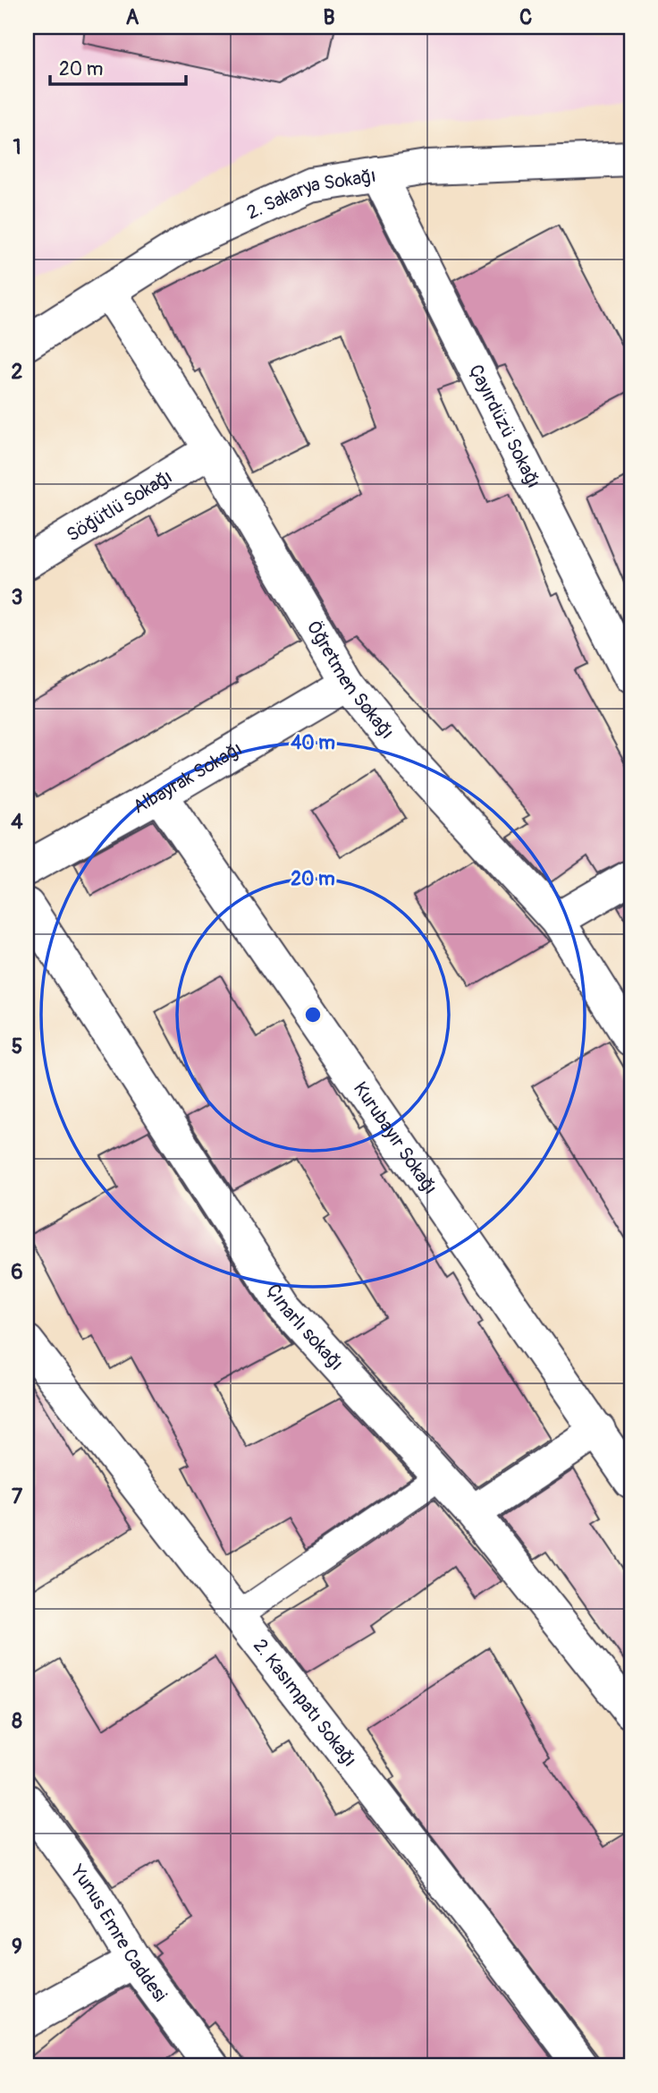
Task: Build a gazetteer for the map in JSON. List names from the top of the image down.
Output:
{
  "streets": {
    "street": [
      "2. Sakarya Sokağı",
      "Çayırdüzü Sokağı",
      "Söğütlü Sokağı",
      "Öğretmen Sokağı",
      "Albayrak Sokağı",
      "Kurubayır Sokağı",
      "Çınarlı sokağı",
      "2. Kasımpatı Sokağı",
      "Yunus Emre Caddesi"
    ]
  },
  "crossings": [
    ["2. Sakarya Sokağı", "Çayırdüzü Sokağı"],
    ["2. Sakarya Sokağı", "Öğretmen Sokağı"],
    ["Söğütlü Sokağı", "Öğretmen Sokağı"],
    ["Öğretmen Sokağı", "Albayrak Sokağı"],
    ["Albayrak Sokağı", "Kurubayır Sokağı"]
  ],
  "scale_bar": "20 m",
  "grid": {
    "columns": ["A", "B", "C"],
    "rows": [
      "1",
      "2",
      "3",
      "4",
      "5",
      "6",
      "7",
      "8",
      "9"
    ]
  },
  "rings": ["40 m", "20 m"]
}
